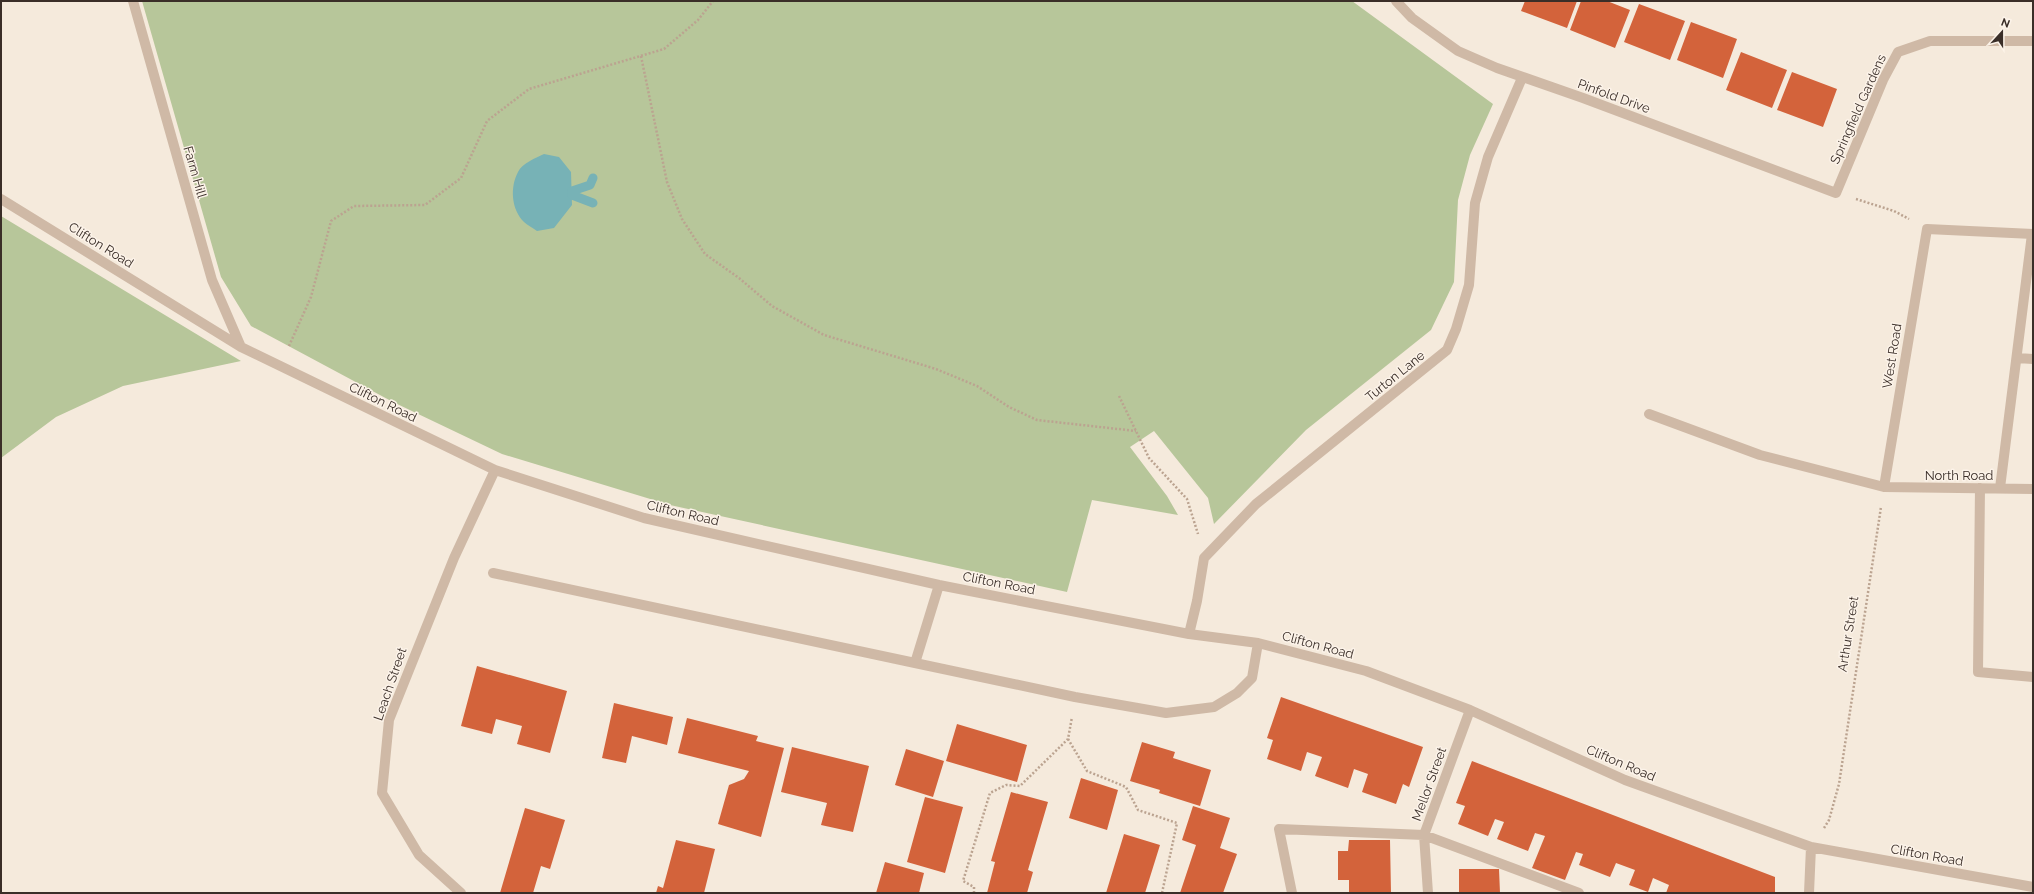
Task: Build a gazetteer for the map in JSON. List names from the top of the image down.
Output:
{
  "streets": {
    "street": [
      "Pinfold Drive",
      "Springfield Gardens",
      "Farm Hill",
      "Clifton Road",
      "West Road",
      "Turton Lane",
      "North Road",
      "Leach Street",
      "Mellor Street"
    ],
    "path": ["Arthur Street"]
  },
  "crossings": [
    ["Pinfold Drive", "Springfield Gardens"],
    ["Pinfold Drive", "Turton Lane"],
    ["Farm Hill", "Clifton Road"],
    ["Clifton Road", "Leach Street"],
    ["Clifton Road", "Mellor Street"],
    ["West Road", "North Road"],
    ["West Road", "Arthur Street"],
    ["North Road", "Arthur Street"]
  ],
  "north": "top"
}
